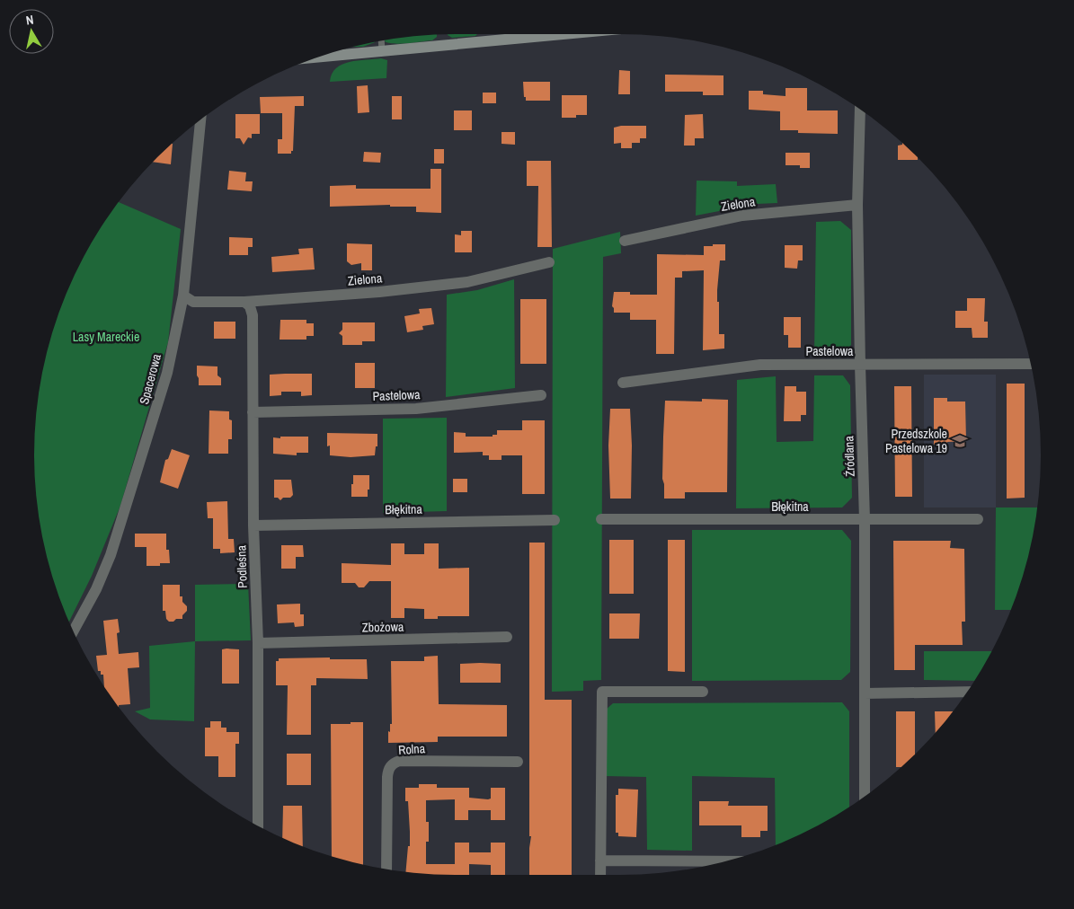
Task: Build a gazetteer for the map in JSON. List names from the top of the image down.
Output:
{
  "streets": {
    "street": [
      "Zielona",
      "Pastelowa",
      "Spacerowa",
      "Źródlana",
      "Błękitna",
      "Podleśna",
      "Zbożowa",
      "Rolna"
    ]
  },
  "crossings": [
    ["Zielona", "Spacerowa"],
    ["Zielona", "Źródlana"],
    ["Zielona", "Podleśna"],
    ["Pastelowa", "Źródlana"],
    ["Pastelowa", "Podleśna"],
    ["Źródlana", "Błękitna"],
    ["Błękitna", "Podleśna"],
    ["Podleśna", "Zbożowa"]
  ],
  "parks": ["Lasy Mareckie"],
  "places": {
    "school or university": ["Przedszkole Pastelowa 19"]
  },
  "north": "top"
}
